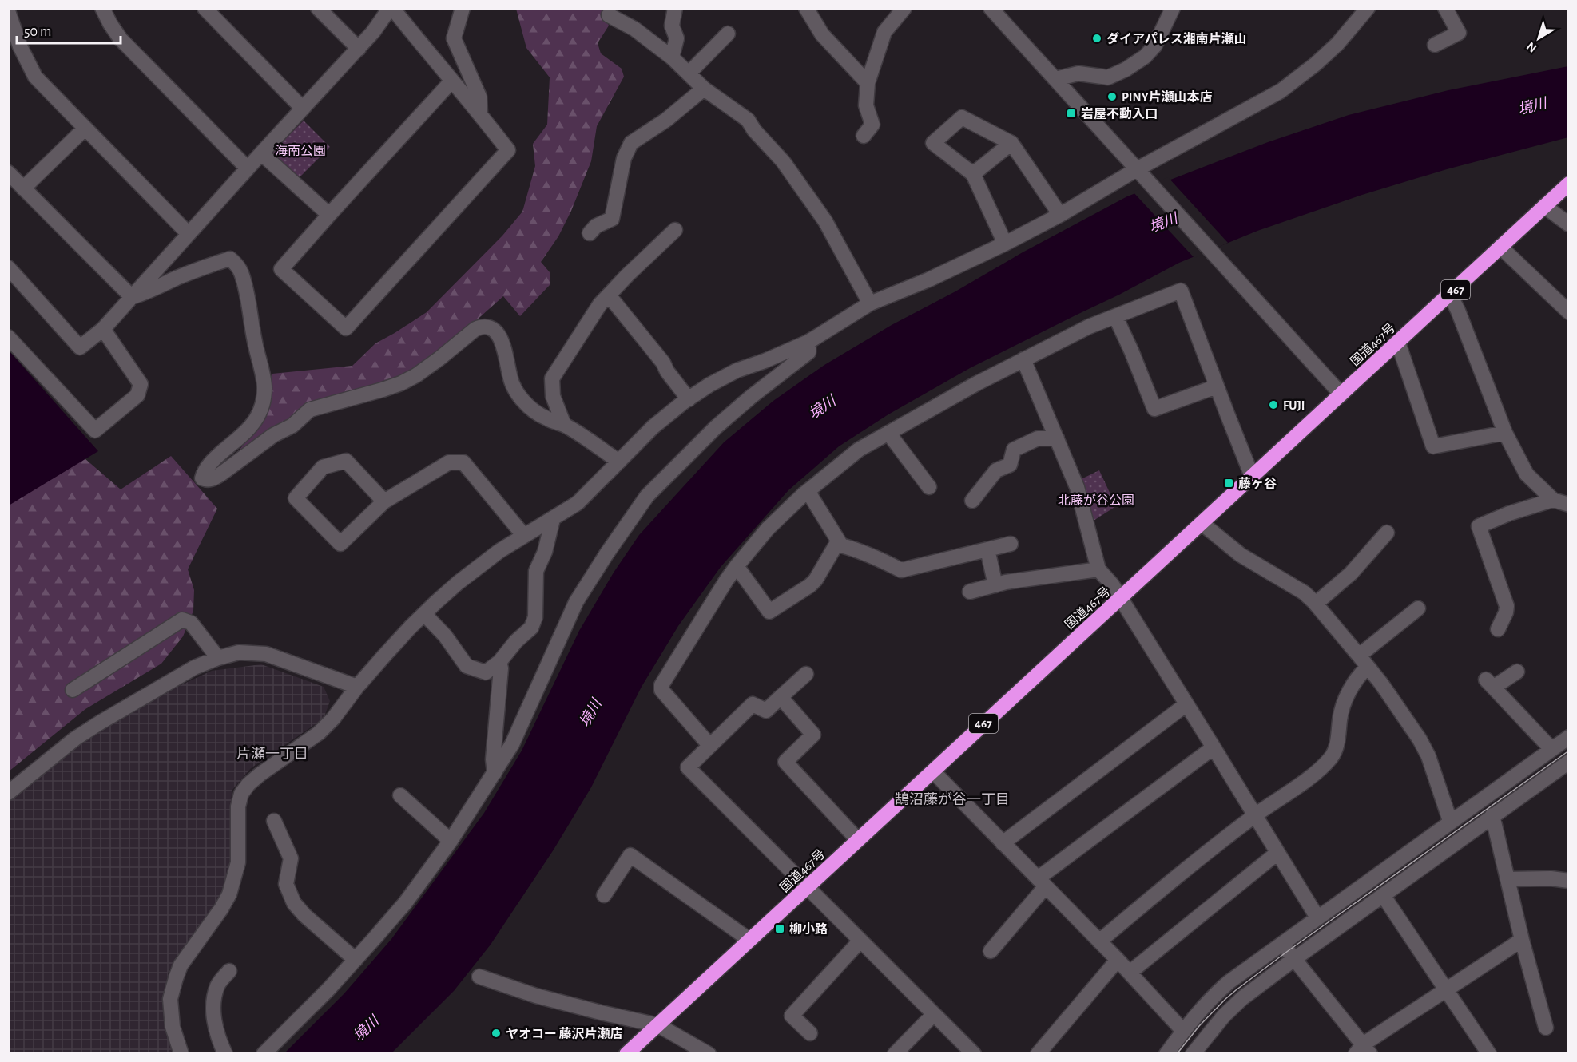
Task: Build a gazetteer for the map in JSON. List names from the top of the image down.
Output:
{
  "streets": {
    "highway": ["467", "国道467号"]
  },
  "districts": ["片瀬一丁目", "鵠沼藤が谷一丁目"],
  "water": ["境川"],
  "parks": ["海南公園", "北藤が谷公園"],
  "places": {
    "other": [
      "ダイアパレス湘南片瀬山",
      "PINY片瀬山本店",
      "FUJI",
      "ヤオコー 藤沢片瀬店"
    ],
    "transit": ["岩屋不動入口", "藤ヶ谷", "柳小路"]
  },
  "scale_bar": "50 m",
  "north": "bottom left"
}
